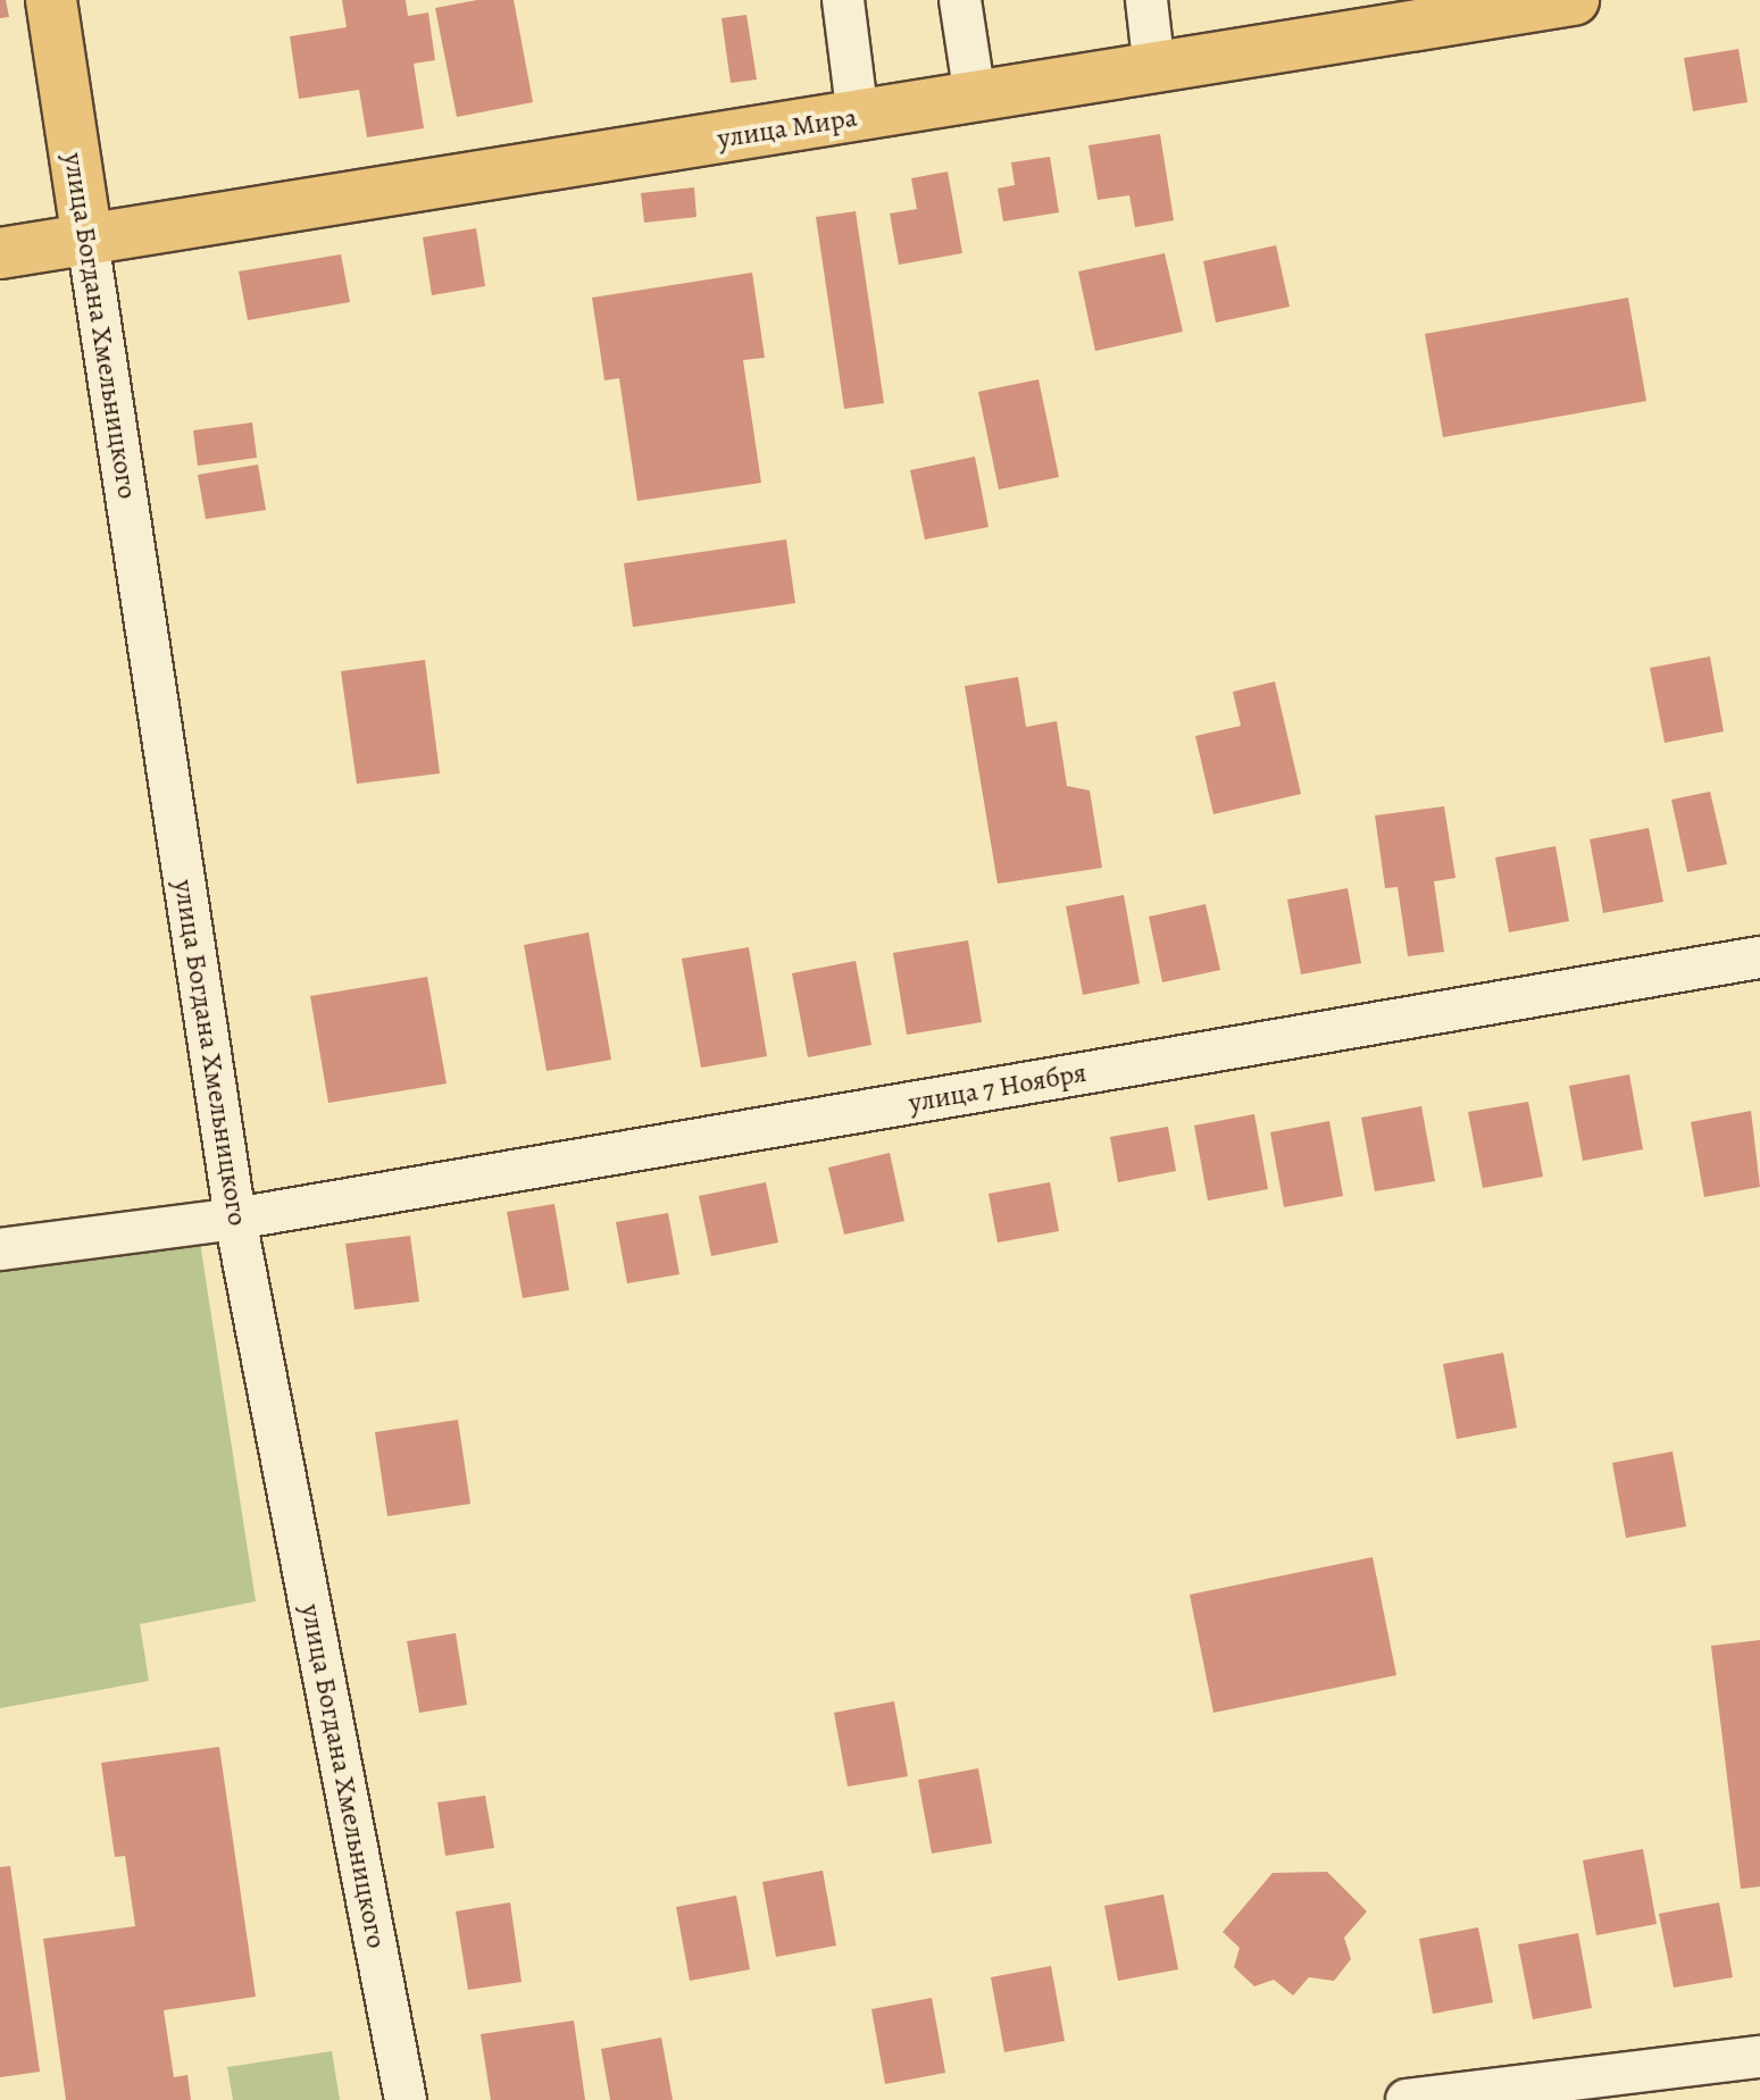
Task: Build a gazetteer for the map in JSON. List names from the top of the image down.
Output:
{
  "streets": {
    "main road": ["улица Мира", "улица Богдана Хмельницкого"],
    "street": ["улица 7 Ноября"]
  },
  "crossings": [
    ["улица Мира", "улица Богдана Хмельницкого"],
    ["улица Богдана Хмельницкого", "улица 7 Ноября"]
  ]
}
